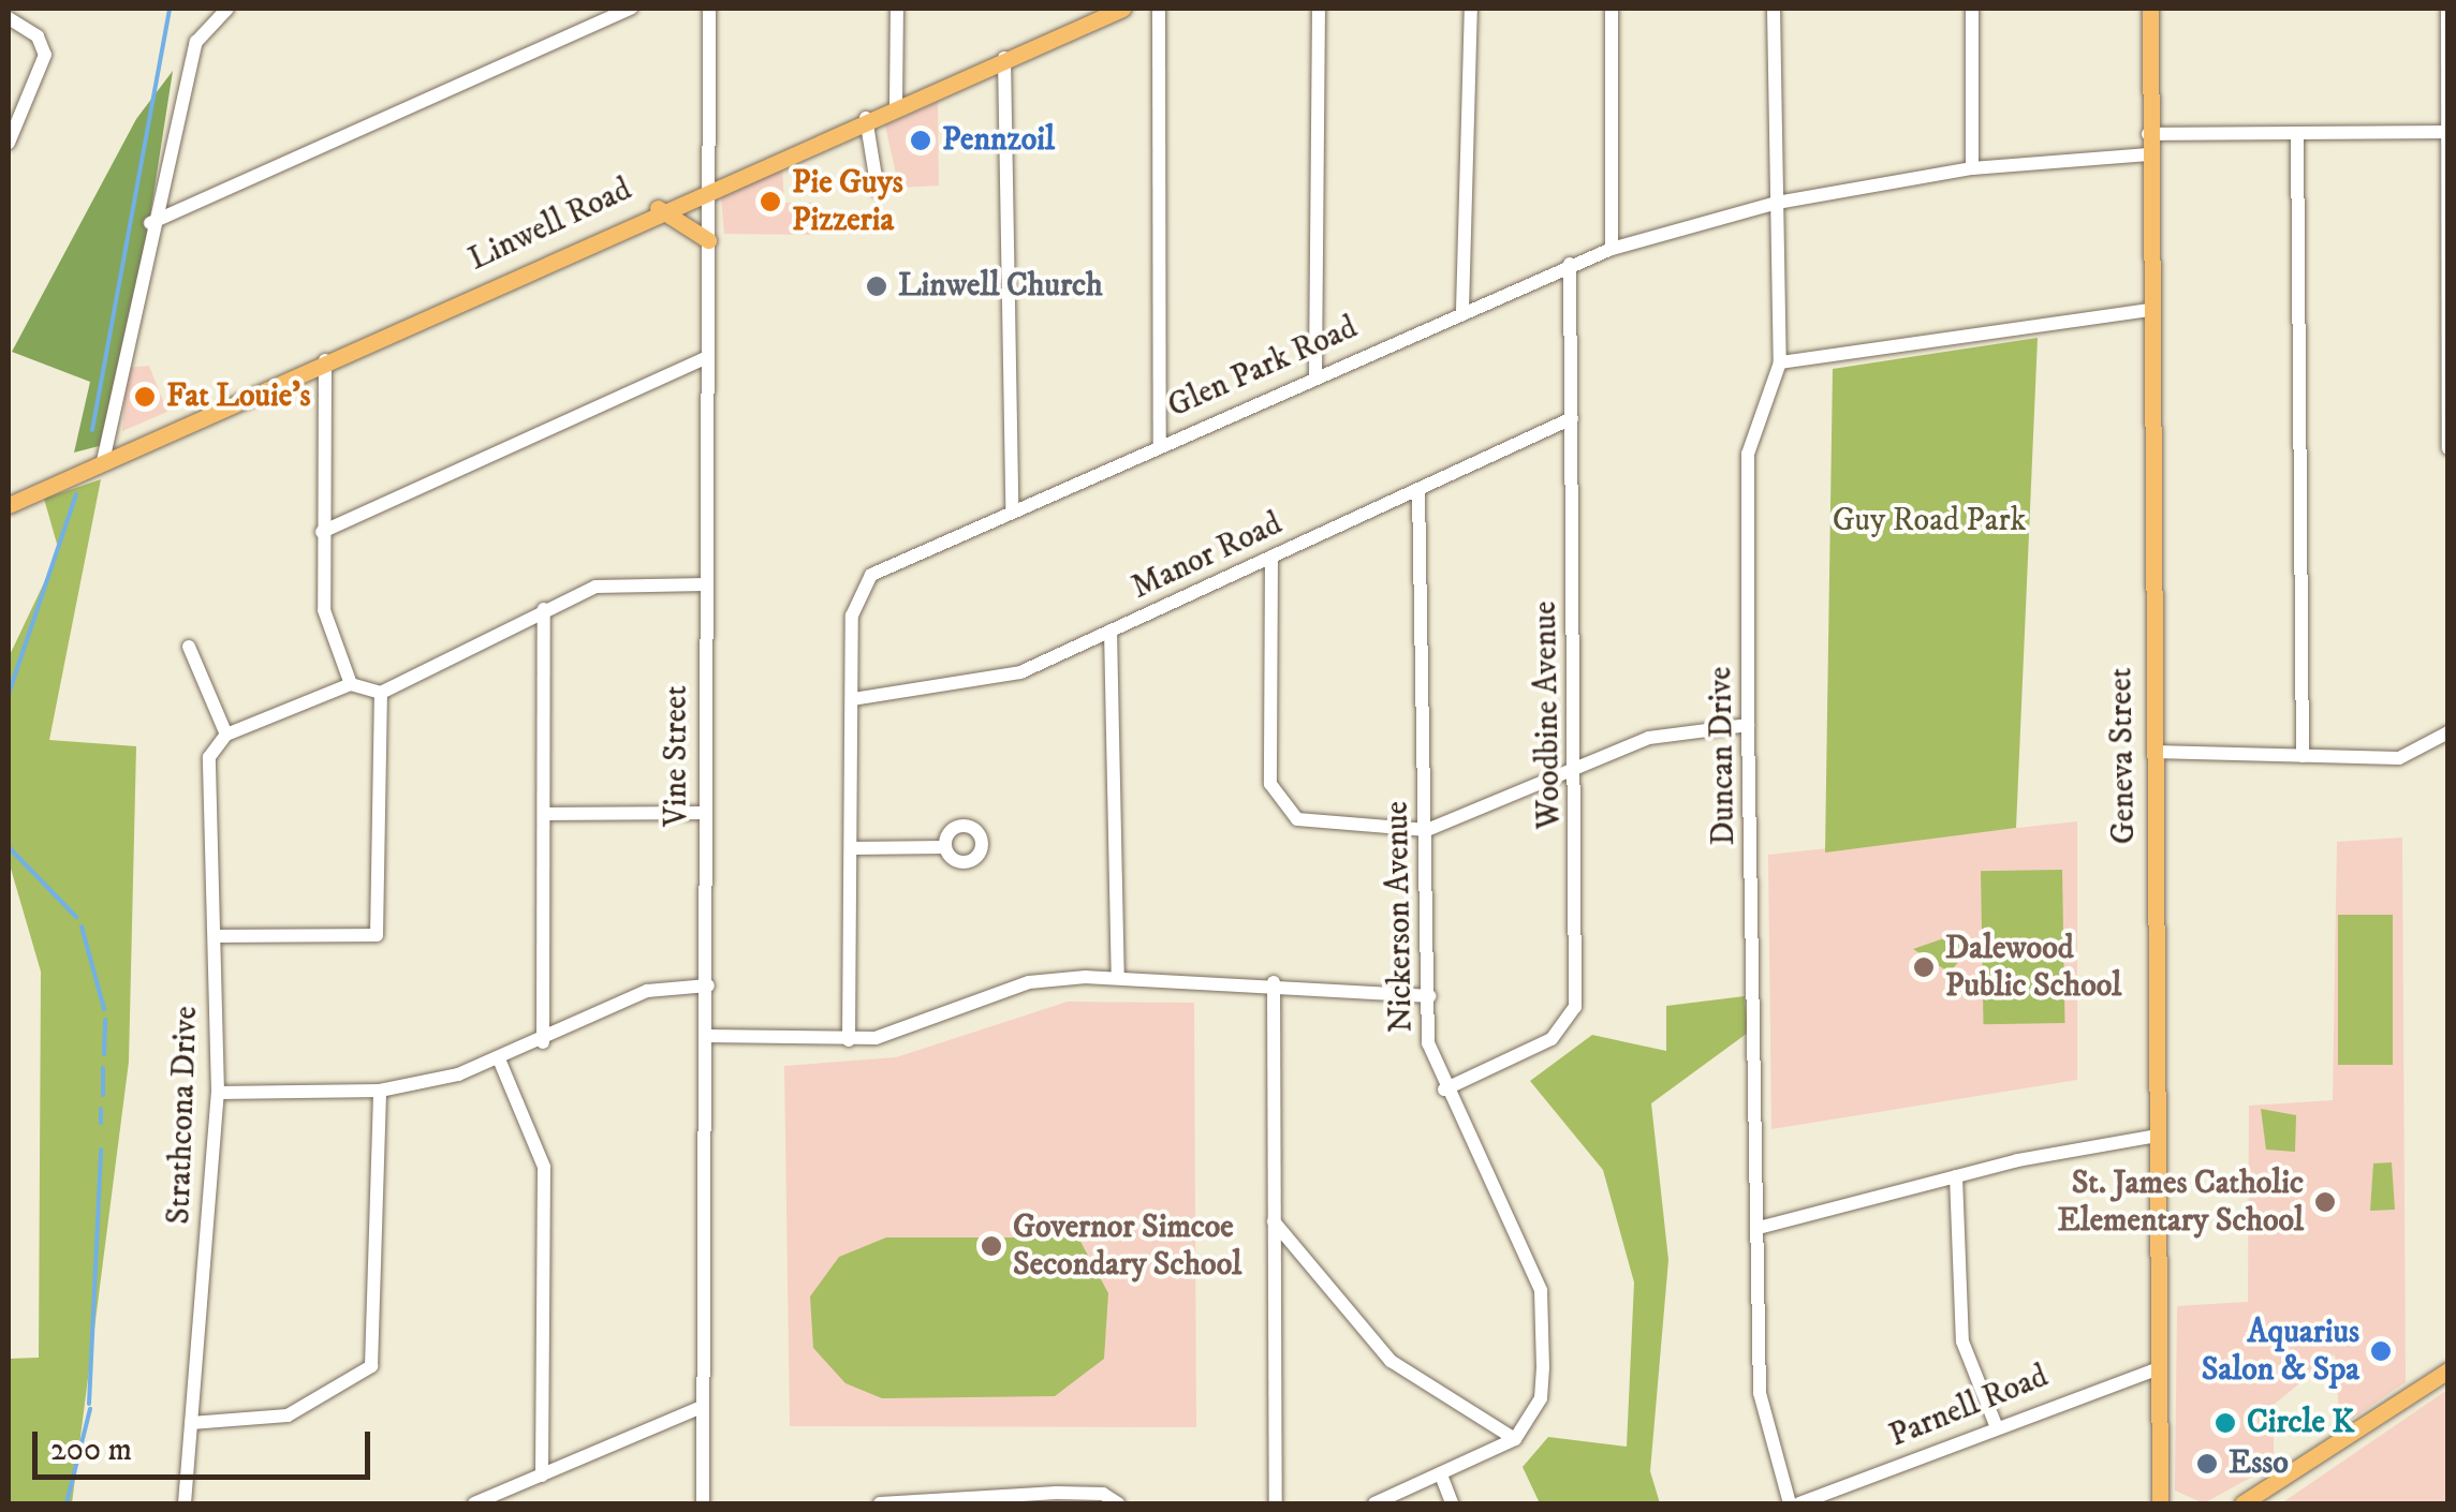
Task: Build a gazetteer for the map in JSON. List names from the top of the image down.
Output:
{
  "streets": {
    "main road": ["Linwell Road", "Geneva Street"],
    "street": [
      "Glen Park Road",
      "Manor Road",
      "Woodbine Avenue",
      "Vine Street",
      "Duncan Drive",
      "Nickerson Avenue",
      "Strathcona Drive",
      "Parnell Road"
    ]
  },
  "crossings": [
    ["Linwell Road", "Vine Street"],
    ["Glen Park Road", "Manor Road"],
    ["Glen Park Road", "Woodbine Avenue"],
    ["Glen Park Road", "Duncan Drive"],
    ["Glen Park Road", "Geneva Street"],
    ["Manor Road", "Woodbine Avenue"],
    ["Manor Road", "Nickerson Avenue"],
    ["Woodbine Avenue", "Nickerson Avenue"],
    ["Geneva Street", "Parnell Road"]
  ],
  "parks": ["Guy Road Park"],
  "places": [
    "Pennzoil",
    "Pie Guys Pizzeria",
    "Linwell Church",
    "Fat Louie's",
    "Dalewood Public School",
    "St. James Catholic Elementary School",
    "Governor Simcoe Secondary School",
    "Aquarius Salon & Spa",
    "Circle K",
    "Esso"
  ],
  "scale_bar": "200 m"
}
